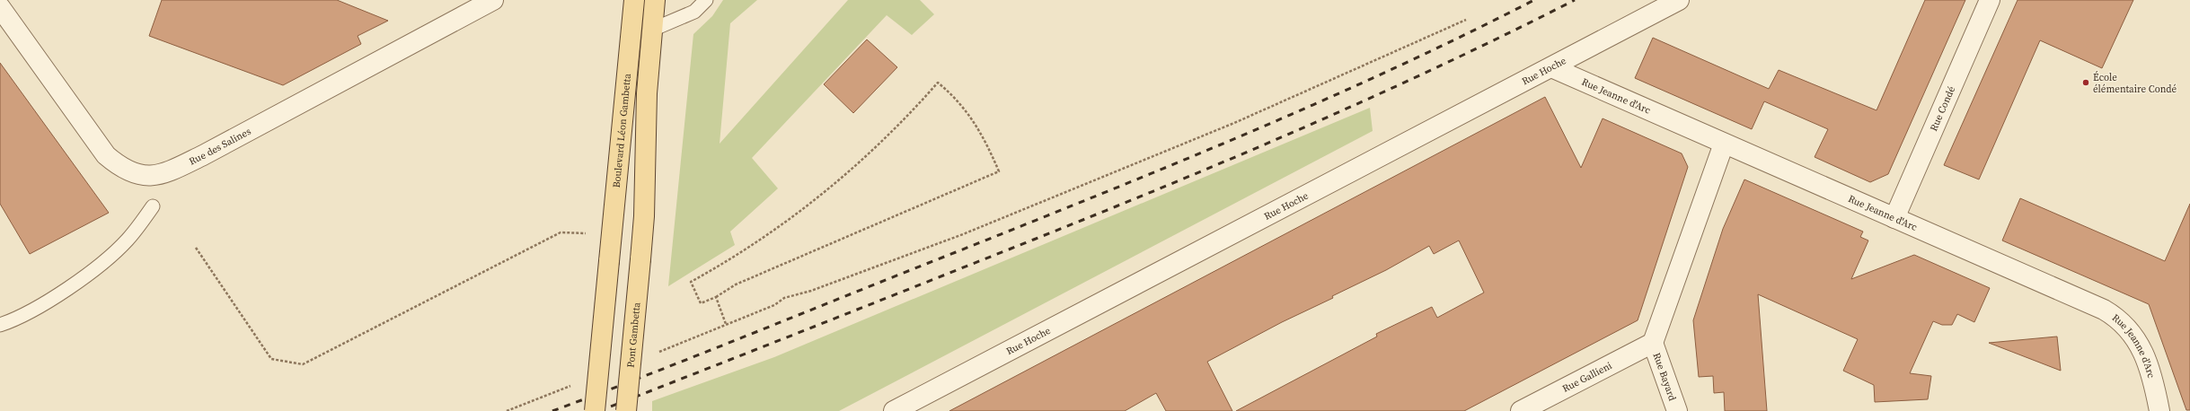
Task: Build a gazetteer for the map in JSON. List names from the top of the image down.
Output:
{
  "streets": {
    "main road": ["Boulevard Léon Gambetta", "Pont Gambetta"],
    "street": [
      "Rue Hoche",
      "Rue Jeanne d'Arc",
      "Rue Condé",
      "Rue des Salines",
      "Rue Gallieni",
      "Rue Bayard"
    ]
  },
  "crossings": [
    ["Rue Hoche", "Rue Jeanne d'Arc"],
    ["Rue Jeanne d'Arc", "Rue Condé"],
    ["Boulevard Léon Gambetta", "Pont Gambetta"],
    ["Rue Gallieni", "Rue Bayard"]
  ],
  "places": ["École élémentaire Condé"]
}
